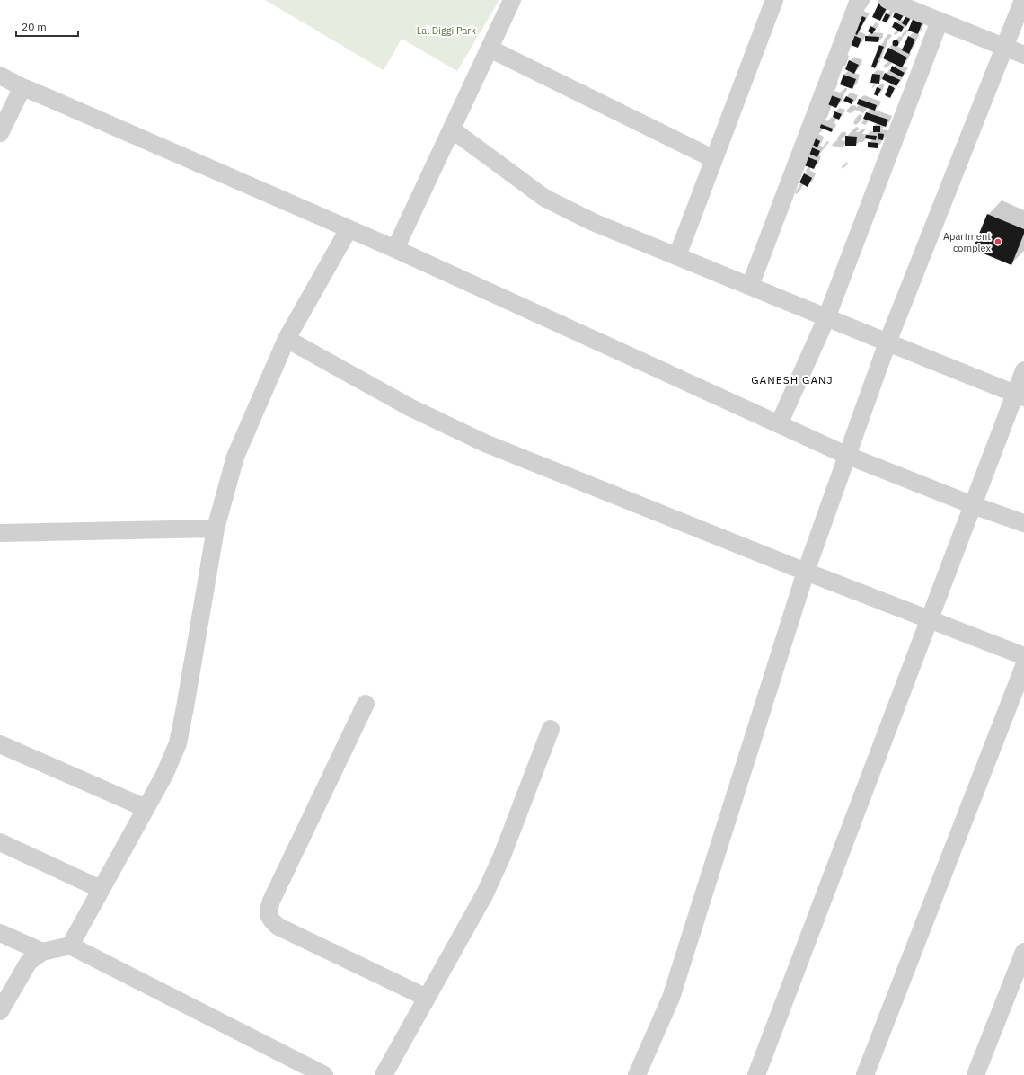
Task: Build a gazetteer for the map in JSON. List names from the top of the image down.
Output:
{
  "districts": ["GANESH GANJ"],
  "parks": ["Lal Diggi Park"],
  "places": ["Apartment complex"],
  "scale_bar": "20 m"
}
